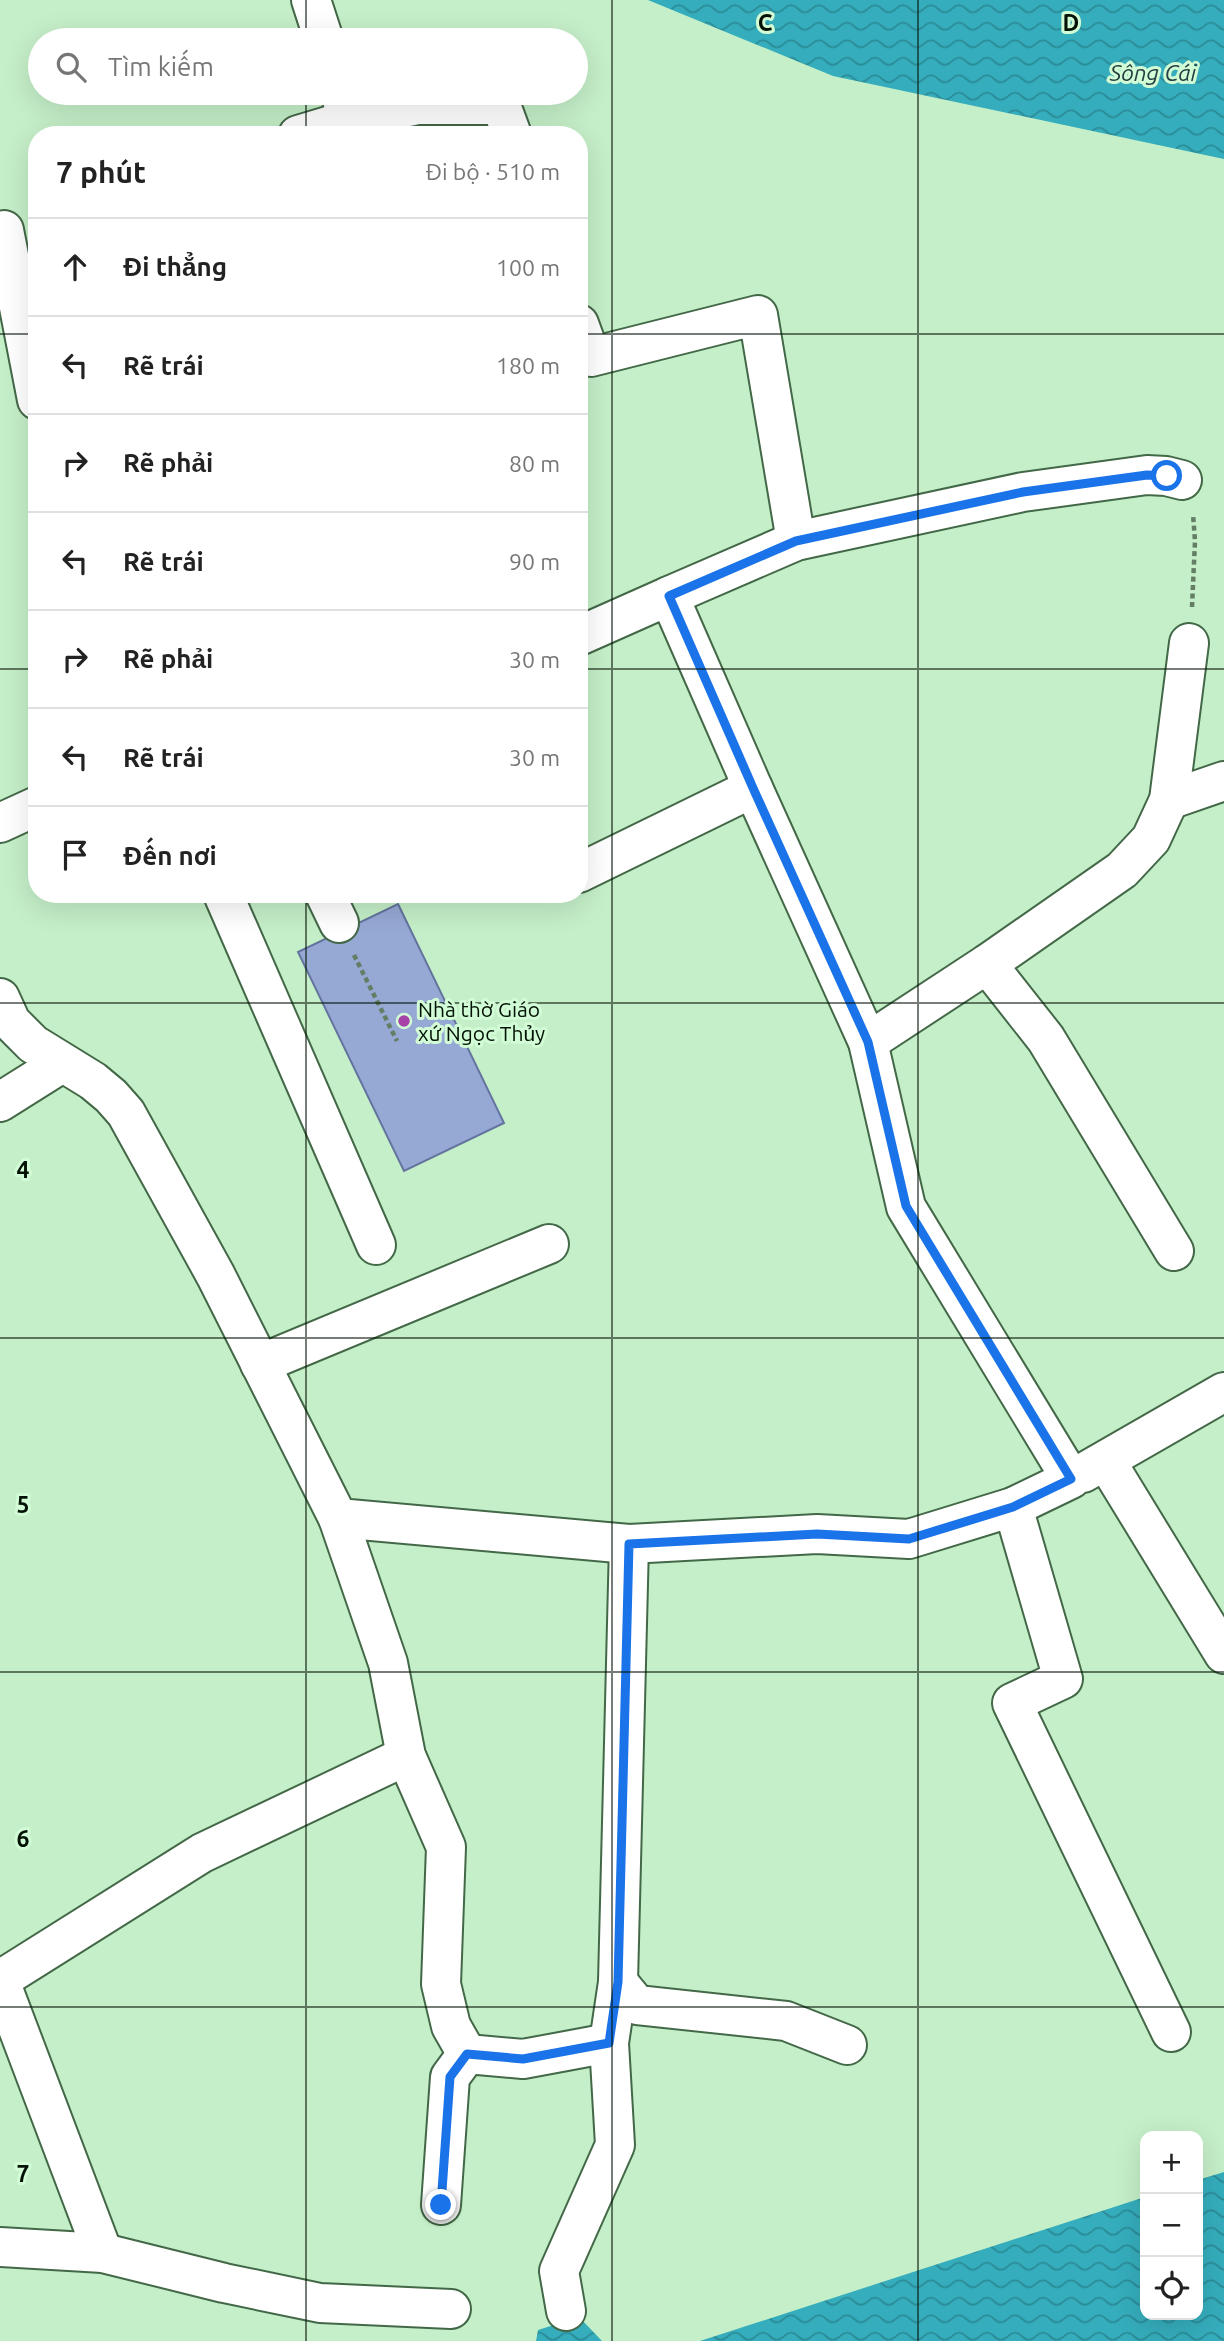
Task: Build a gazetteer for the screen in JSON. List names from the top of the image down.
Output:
{
  "water": ["Sông Cái"],
  "places": ["Nhà thờ Giáo xứ Ngọc Thủy"],
  "page": {
    "search": "Tìm kiếm",
    "heading": ["7 phút", "Đi bộ · 510 m"],
    "list": [
      ["Đi thẳng", "100 m"],
      ["Rẽ trái", "180 m"],
      ["Rẽ phải", "80 m"],
      ["Rẽ trái", "90 m"],
      ["Rẽ phải", "30 m"],
      ["Rẽ trái", "30 m"],
      "Đến nơi"
    ],
    "map_buttons": ["+", "−"]
  },
  "grid": {
    "columns": ["C", "D"],
    "rows": [
      "4",
      "5",
      "6",
      "7"
    ]
  }
}
